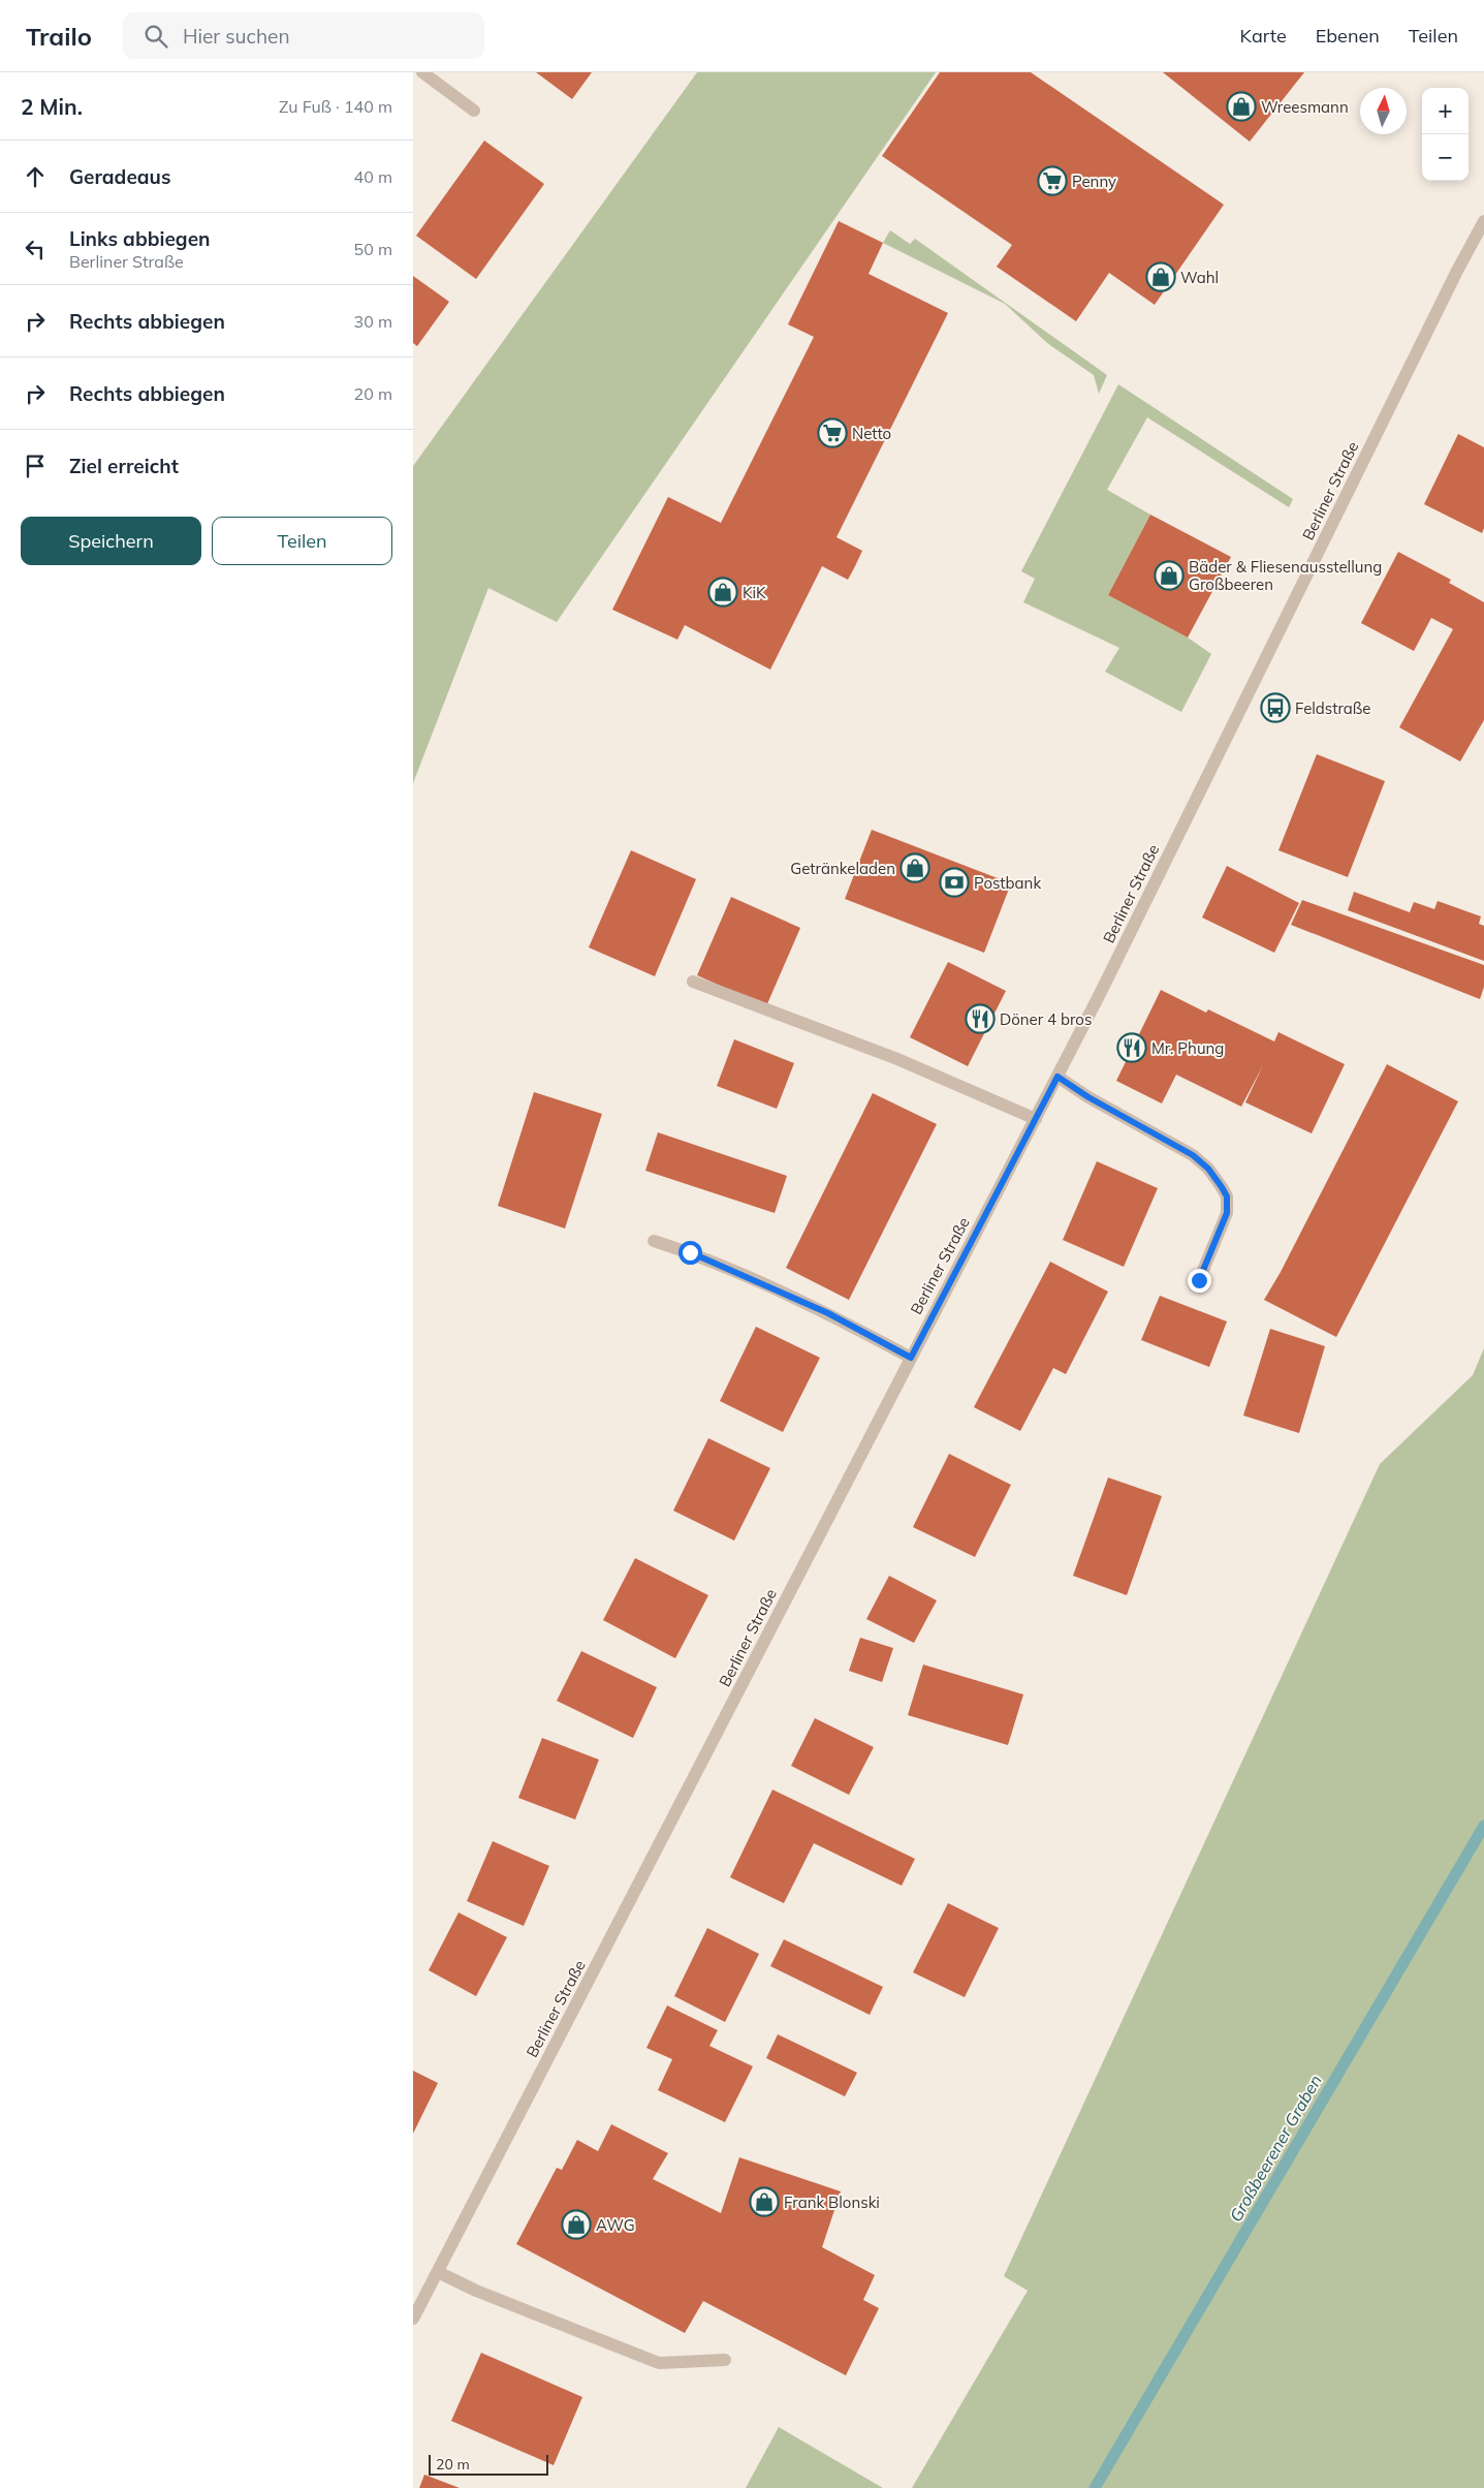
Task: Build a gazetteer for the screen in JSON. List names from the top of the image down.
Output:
{
  "streets": {
    "street": ["Berliner Straße"]
  },
  "water": ["Großbeerener Graben"],
  "places": {
    "shop": [
      "Wreesmann",
      "Wahl",
      "Bäder & Fliesenausstellung Großbeeren",
      "KiK",
      "Getränkeladen",
      "Frank Blonski",
      "AWG"
    ],
    "supermarket": ["Penny", "Netto"],
    "bus stop": ["Feldstraße"],
    "bank": ["Postbank"],
    "restaurant": ["Döner 4 bros", "Mr. Phung"]
  },
  "scale_bar": "20 m",
  "north": "top",
  "page": {
    "header": "Trailo",
    "search": "Hier suchen",
    "nav": ["Karte", "Ebenen", "Teilen"],
    "heading": ["2 Min.", "Zu Fuß · 140 m"],
    "map_buttons": ["+", "−"],
    "list": [
      ["Geradeaus", "40 m"],
      ["Links abbiegen", "Berliner Straße", "50 m"],
      ["Rechts abbiegen", "30 m"],
      ["Rechts abbiegen", "20 m"],
      "Ziel erreicht"
    ],
    "buttons": ["Speichern", "Teilen"],
    "scale": "20 m"
  }
}
